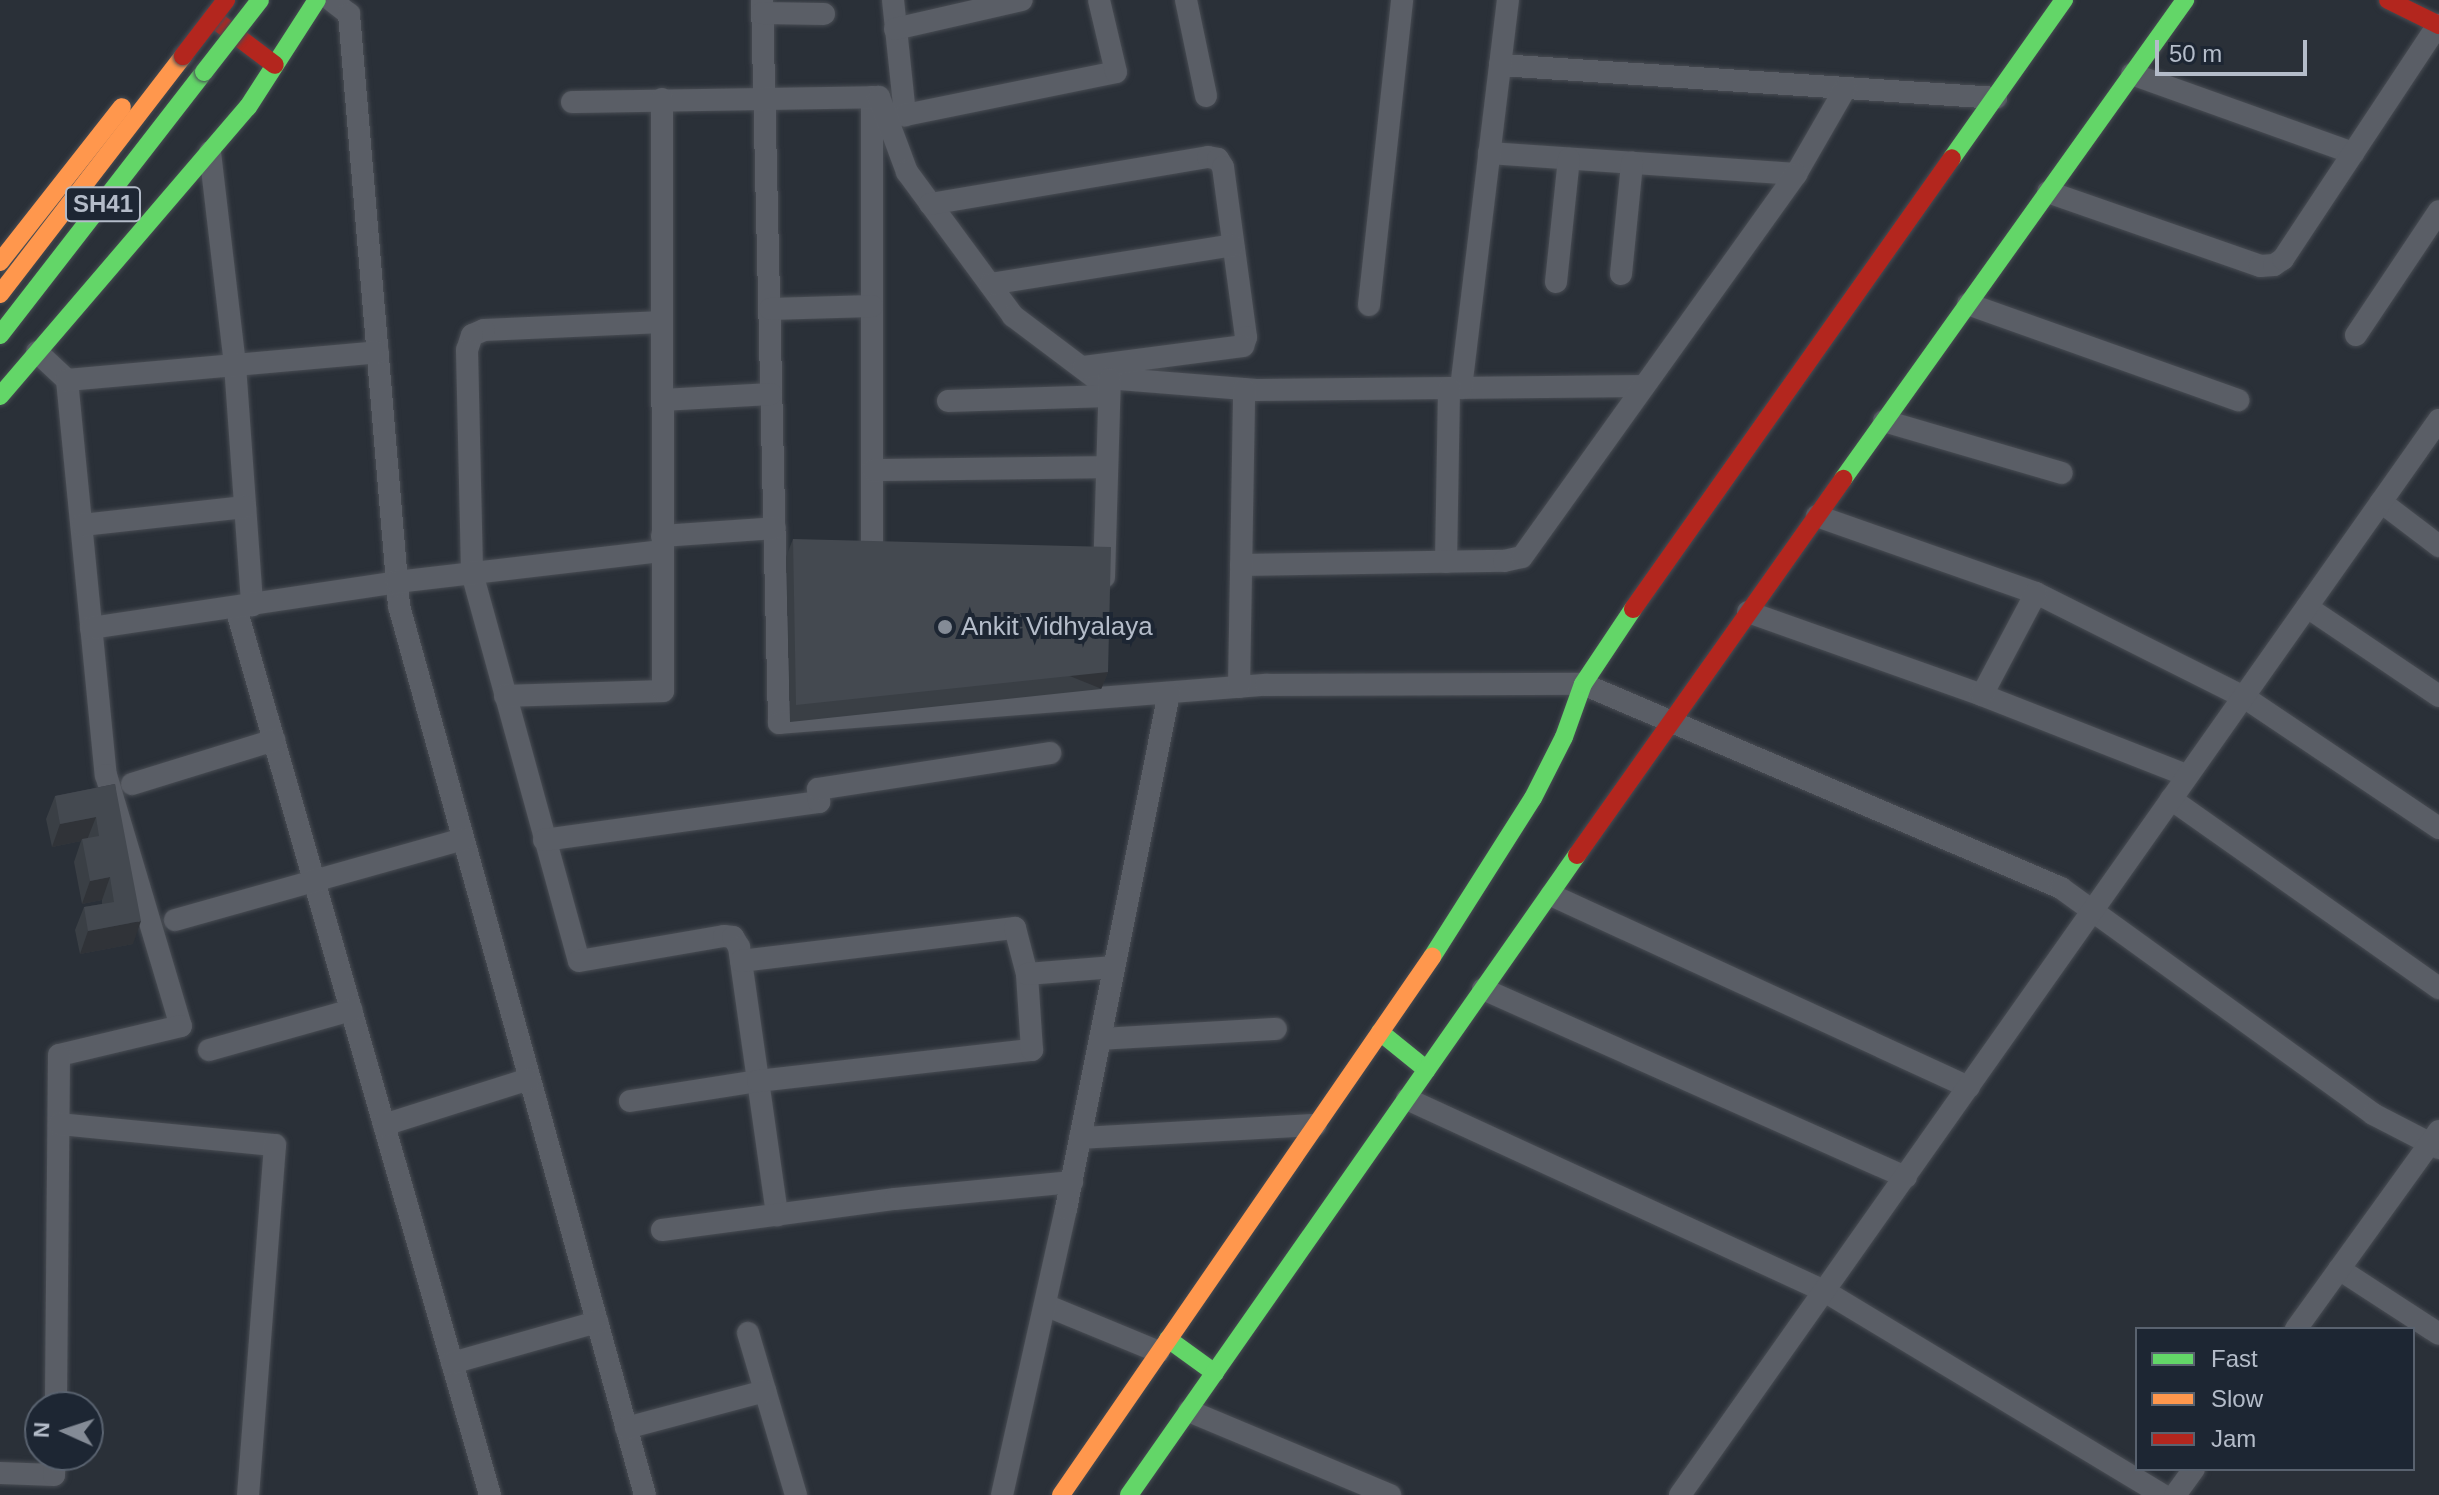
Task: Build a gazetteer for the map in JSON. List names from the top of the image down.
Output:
{
  "streets": {
    "street": ["SH41"]
  },
  "places": ["Ankit Vidhyalaya"],
  "legend": ["Fast", "Slow", "Jam"],
  "scale_bar": "50 m",
  "north": "left"
}
